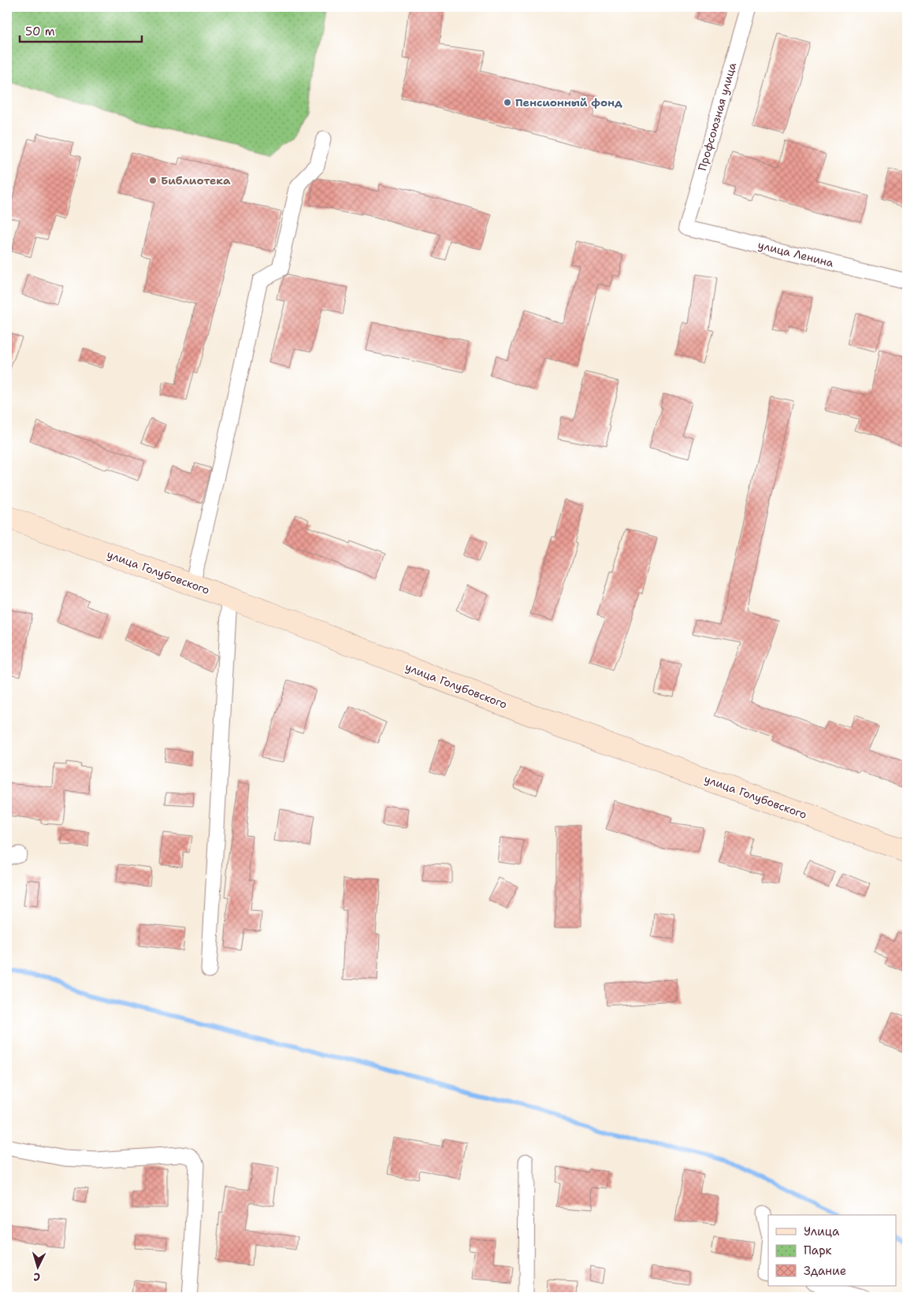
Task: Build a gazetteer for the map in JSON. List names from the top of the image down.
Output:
{
  "streets": {
    "street": ["Профсоюзная улица", "улица Ленина", "улица Голубовского"]
  },
  "crossings": [
    ["Профсоюзная улица", "улица Ленина"]
  ],
  "places": ["Пенсионный фонд", "Библиотека"],
  "legend": ["Улица", "Парк", "Здание"],
  "scale_bar": "50 m",
  "north": "bottom"
}
